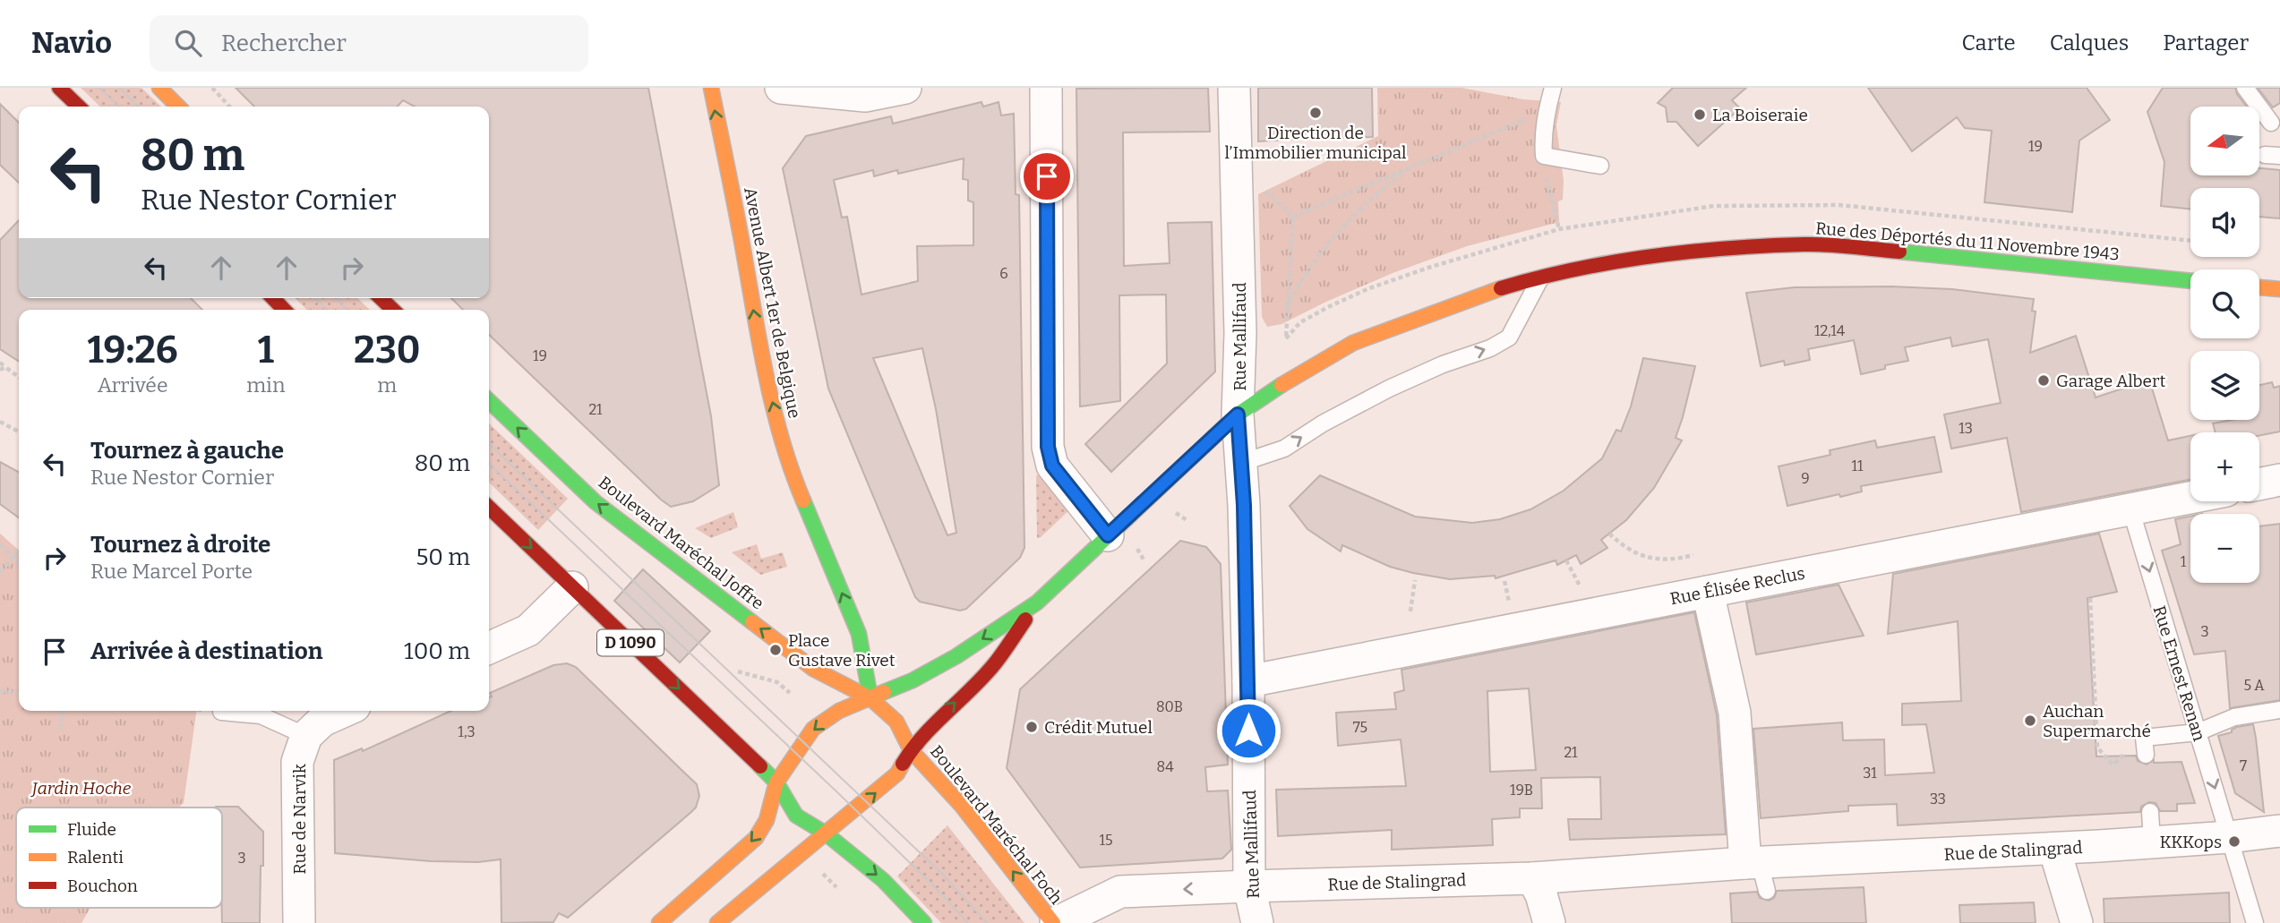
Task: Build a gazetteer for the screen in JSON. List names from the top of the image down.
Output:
{
  "streets": {
    "street": [
      "Rue des Déportés du 11 Novembre 1943",
      "Avenue Albert 1er de Belgique",
      "Rue Mallifaud",
      "Boulevard Maréchal Joffre",
      "Rue Élisée Reclus",
      "D 1090",
      "Rue de Narvik",
      "Boulevard Maréchal Foch",
      "Rue de Stalingrad"
    ],
    "lane": ["Rue Ernest Renan"]
  },
  "crossings": [
    ["Rue des Déportés du 11 Novembre 1943", "Rue Mallifaud"],
    ["Avenue Albert 1er de Belgique", "Boulevard Maréchal Joffre"],
    ["Rue Mallifaud", "Rue Élisée Reclus"],
    ["Rue Mallifaud", "Rue de Stalingrad"],
    ["Rue Élisée Reclus", "Rue Ernest Renan"],
    ["Rue Ernest Renan", "Rue de Stalingrad"],
    ["Boulevard Maréchal Foch", "Rue de Stalingrad"]
  ],
  "one_way": ["Avenue Albert 1er de Belgique", "Rue Ernest Renan"],
  "parks": ["Jardin Hoche"],
  "places": [
    "Direction de l’Immobilier municipal",
    "La Boiseraie",
    "Garage Albert",
    "Place Gustave Rivet",
    "Auchan Supermarché",
    "Crédit Mutuel",
    "KKKops"
  ],
  "house_numbers": [
    "19",
    "6",
    "12,14",
    "19",
    "21",
    "13",
    "11",
    "9",
    "1",
    "3",
    "5 A",
    "80B",
    "75",
    "1,3",
    "21",
    "7",
    "84",
    "31",
    "19B",
    "33",
    "15",
    "3"
  ],
  "legend": ["Fluide", "Ralenti", "Bouchon"],
  "north": "left",
  "page": {
    "header": "Navio",
    "search": "Rechercher",
    "nav": ["Carte", "Calques", "Partager"],
    "map_buttons": ["+", "−"],
    "turn": ["80 m", "Rue Nestor Cornier"],
    "eta": [
      "19:26",
      "Arrivée",
      "1",
      "min",
      "230",
      "m"
    ],
    "list": [
      {
        "name": "Tournez à gauche",
        "note": "Rue Nestor Cornier",
        "value": "80 m"
      },
      {
        "name": "Tournez à droite",
        "note": "Rue Marcel Porte",
        "value": "50 m"
      },
      {
        "name": "Arrivée à destination",
        "value": "100 m"
      }
    ]
  }
}
